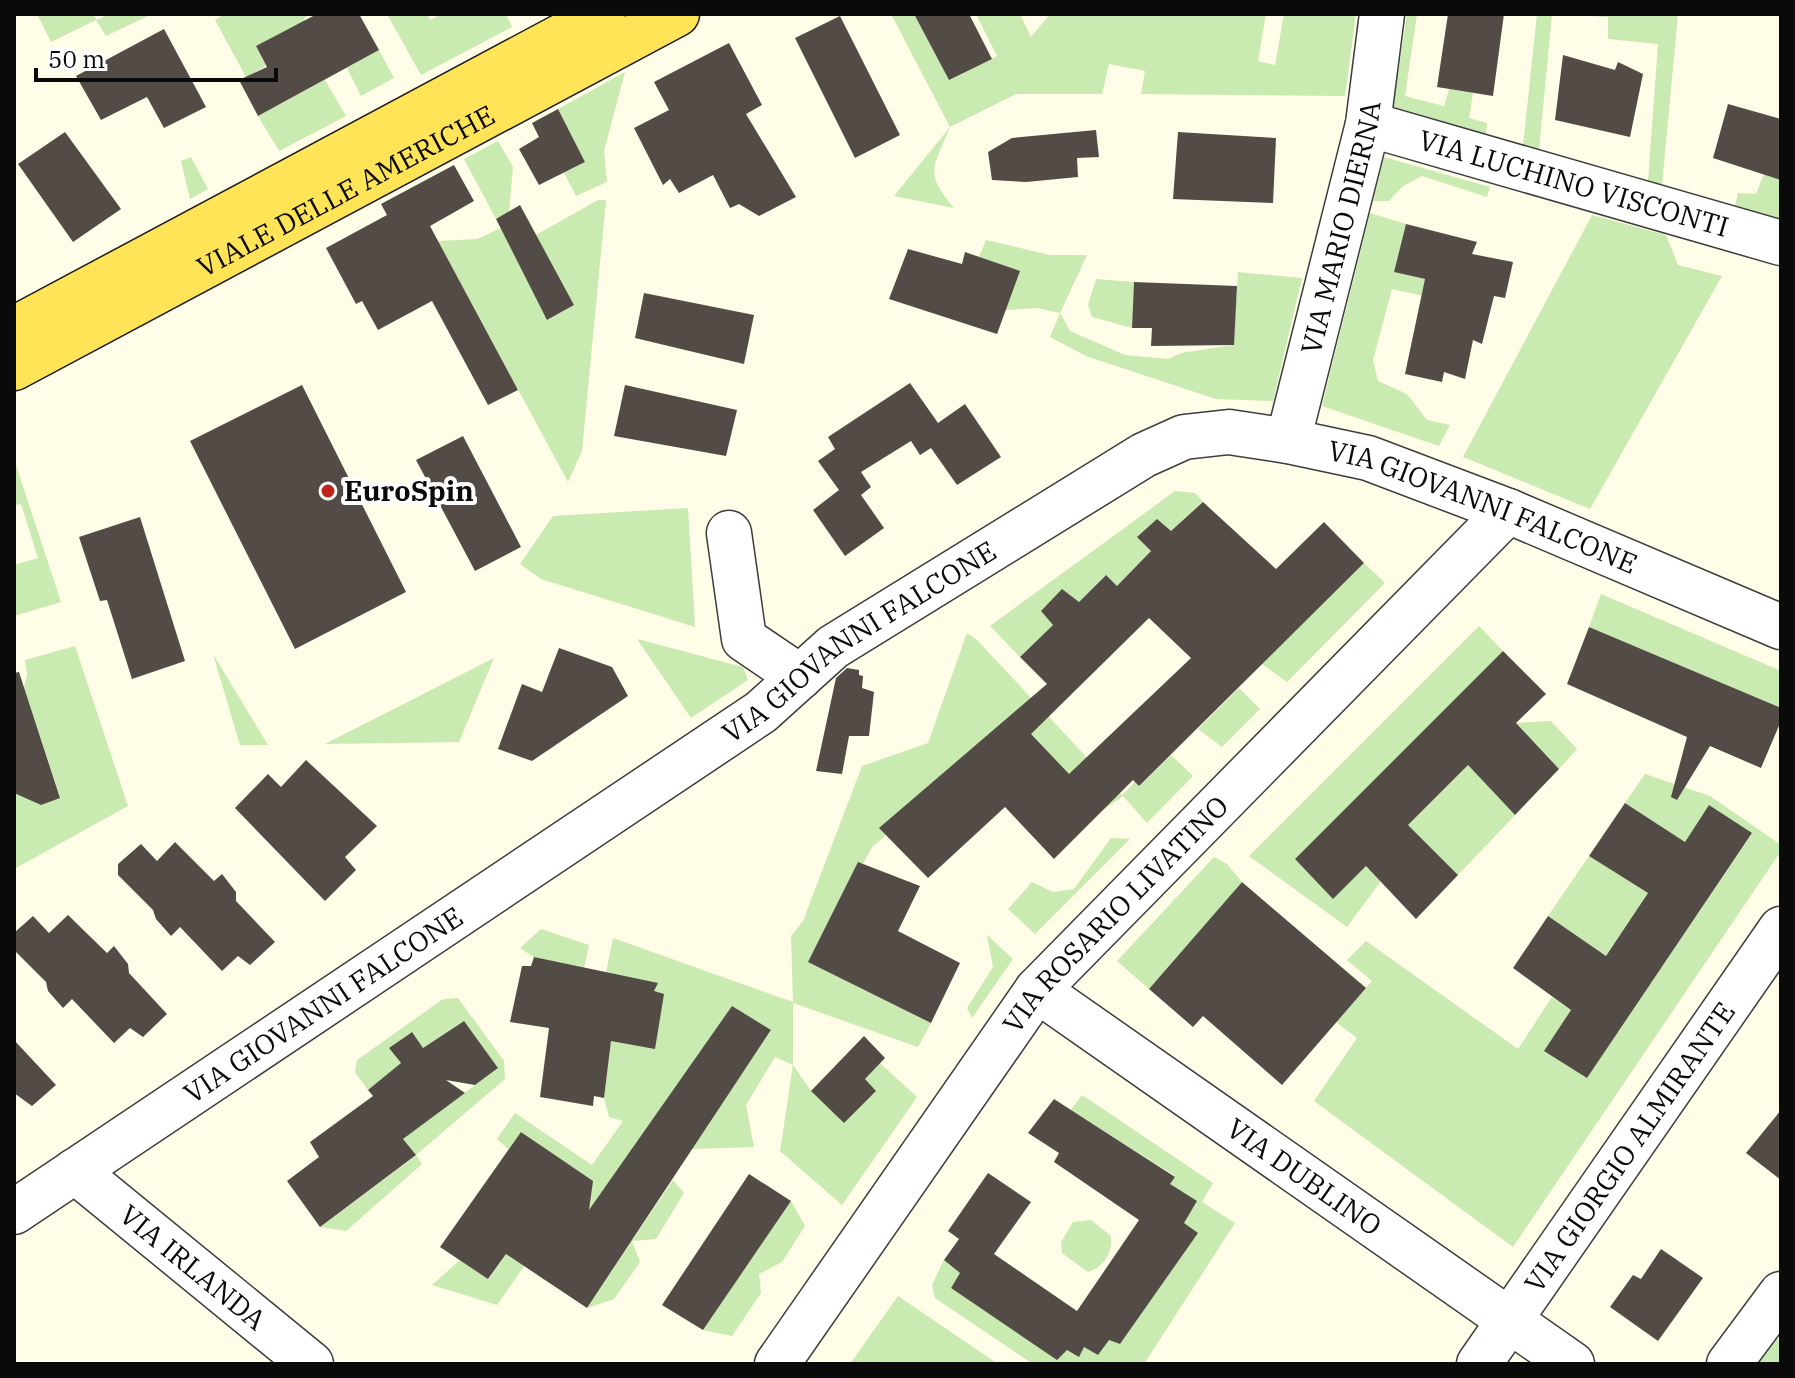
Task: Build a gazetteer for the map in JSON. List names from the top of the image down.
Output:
{
  "streets": {
    "main road": ["VIALE DELLE AMERICHE"],
    "street": [
      "VIA LUCHINO VISCONTI",
      "VIA MARIO DIERNA",
      "VIA GIOVANNI FALCONE",
      "VIA ROSARIO LIVATINO",
      "VIA GIORGIO ALMIRANTE",
      "VIA DUBLINO",
      "VIA IRLANDA"
    ]
  },
  "crossings": [
    ["VIA LUCHINO VISCONTI", "VIA MARIO DIERNA"],
    ["VIA MARIO DIERNA", "VIA GIOVANNI FALCONE"],
    ["VIA GIOVANNI FALCONE", "VIA ROSARIO LIVATINO"],
    ["VIA GIOVANNI FALCONE", "VIA IRLANDA"],
    ["VIA ROSARIO LIVATINO", "VIA DUBLINO"],
    ["VIA GIORGIO ALMIRANTE", "VIA DUBLINO"]
  ],
  "places": ["EuroSpin"],
  "scale_bar": "50 m"
}
